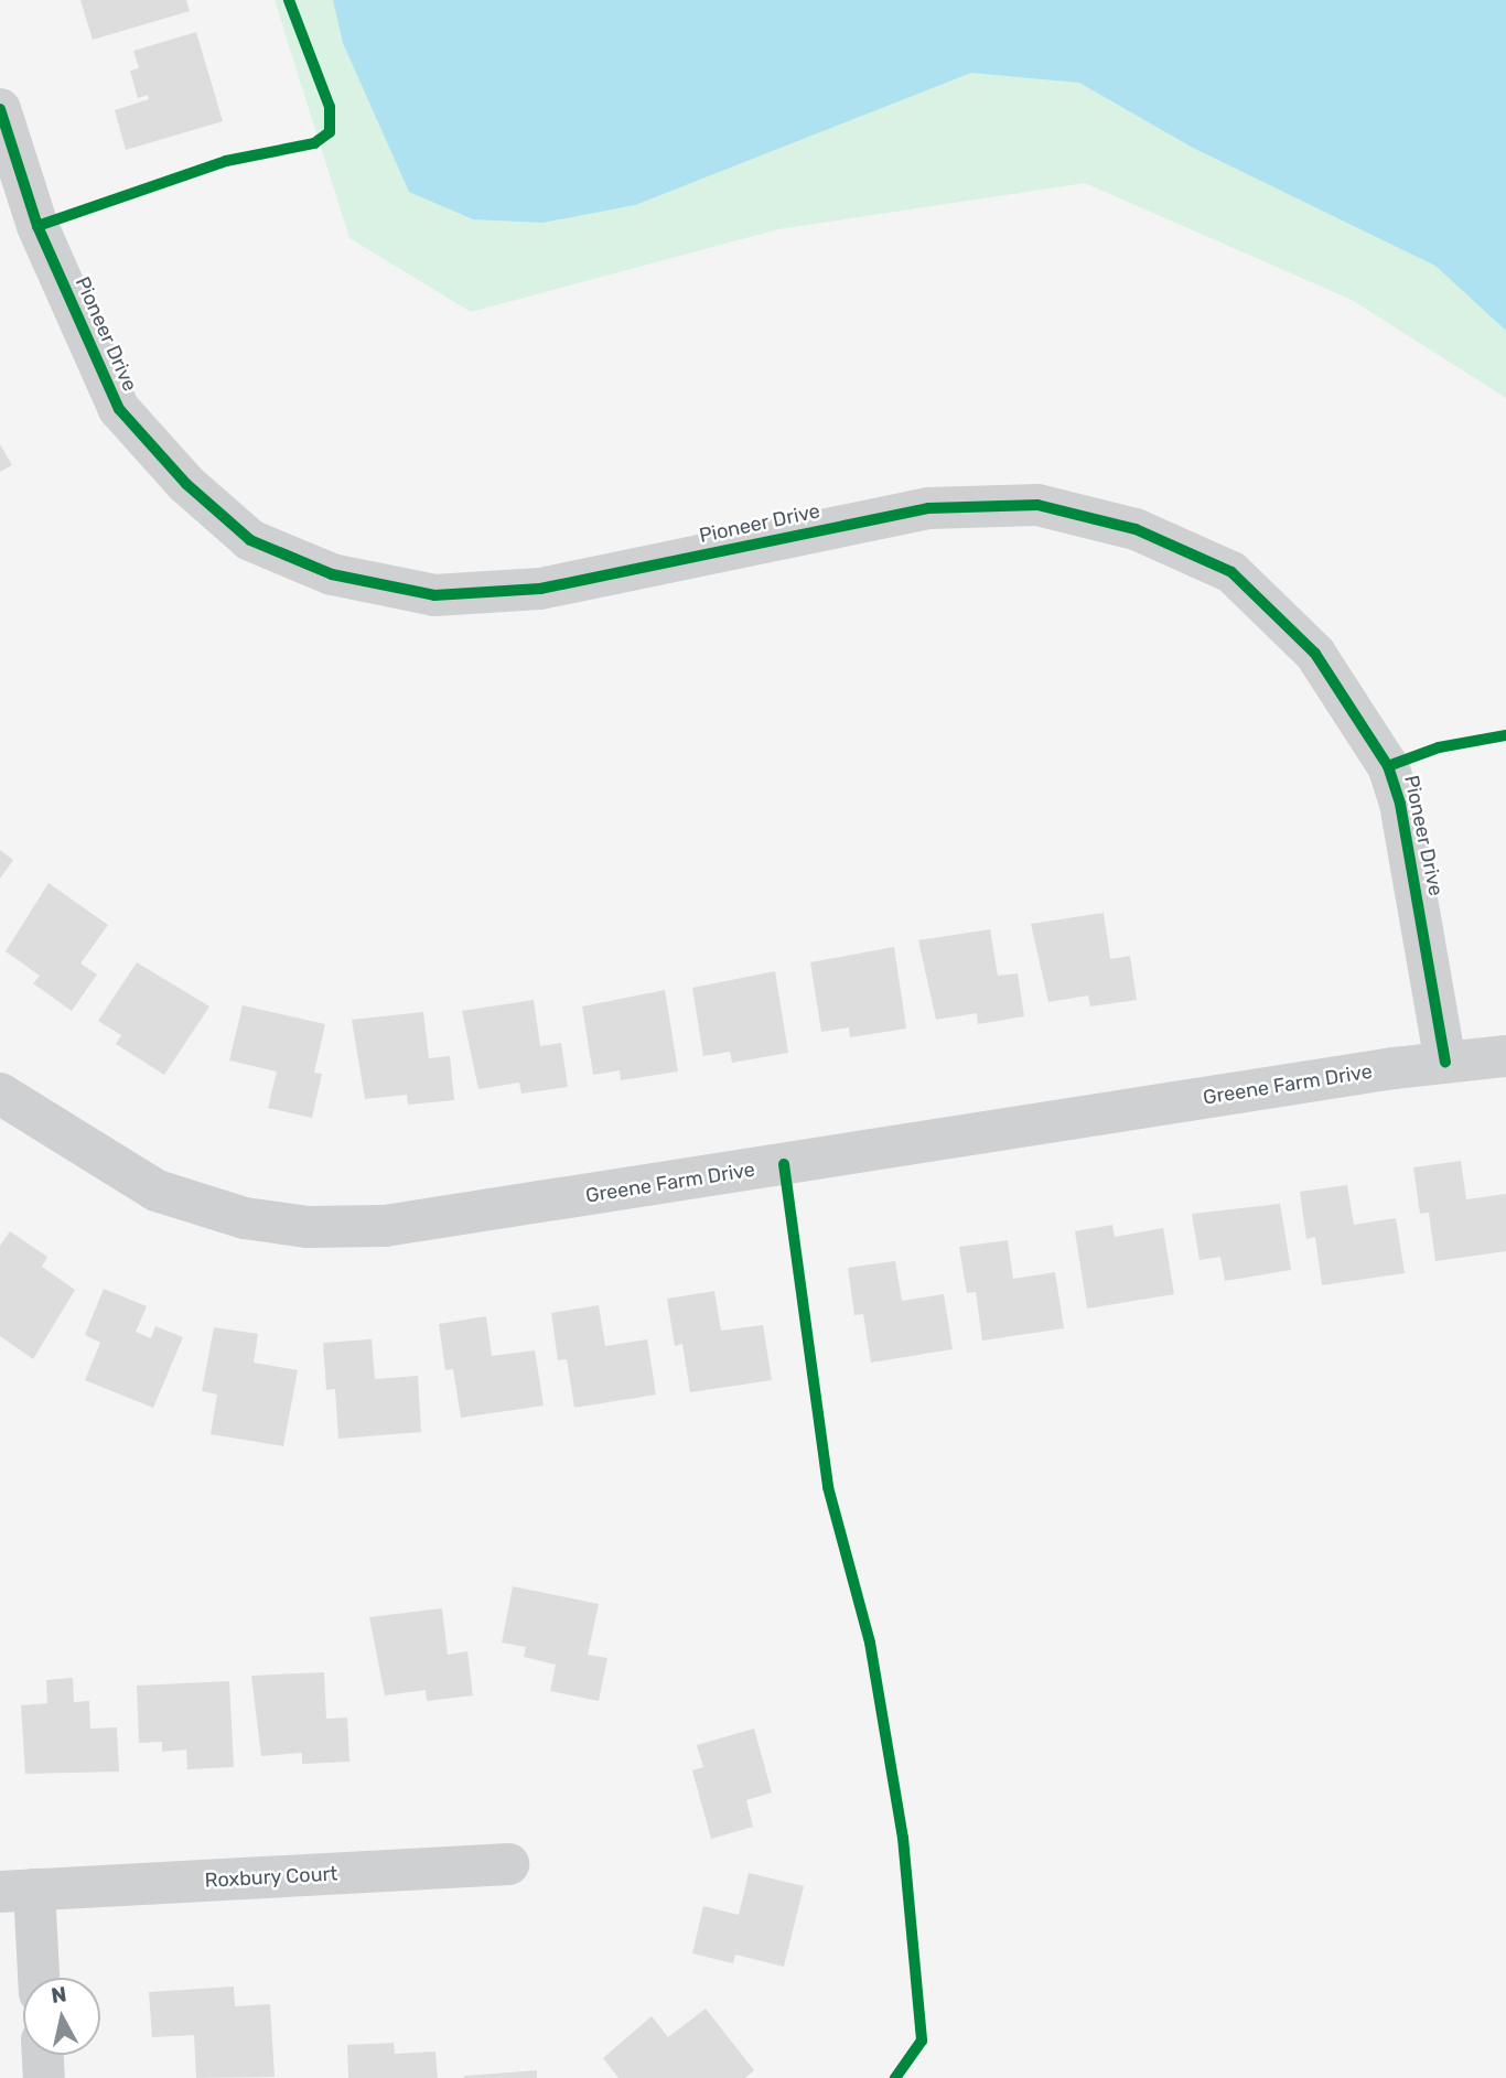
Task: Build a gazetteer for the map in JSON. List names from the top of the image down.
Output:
{
  "streets": {
    "street": ["Pioneer Drive", "Greene Farm Drive", "Roxbury Court"]
  },
  "crossings": [
    ["Pioneer Drive", "Greene Farm Drive"]
  ],
  "north": "top"
}
